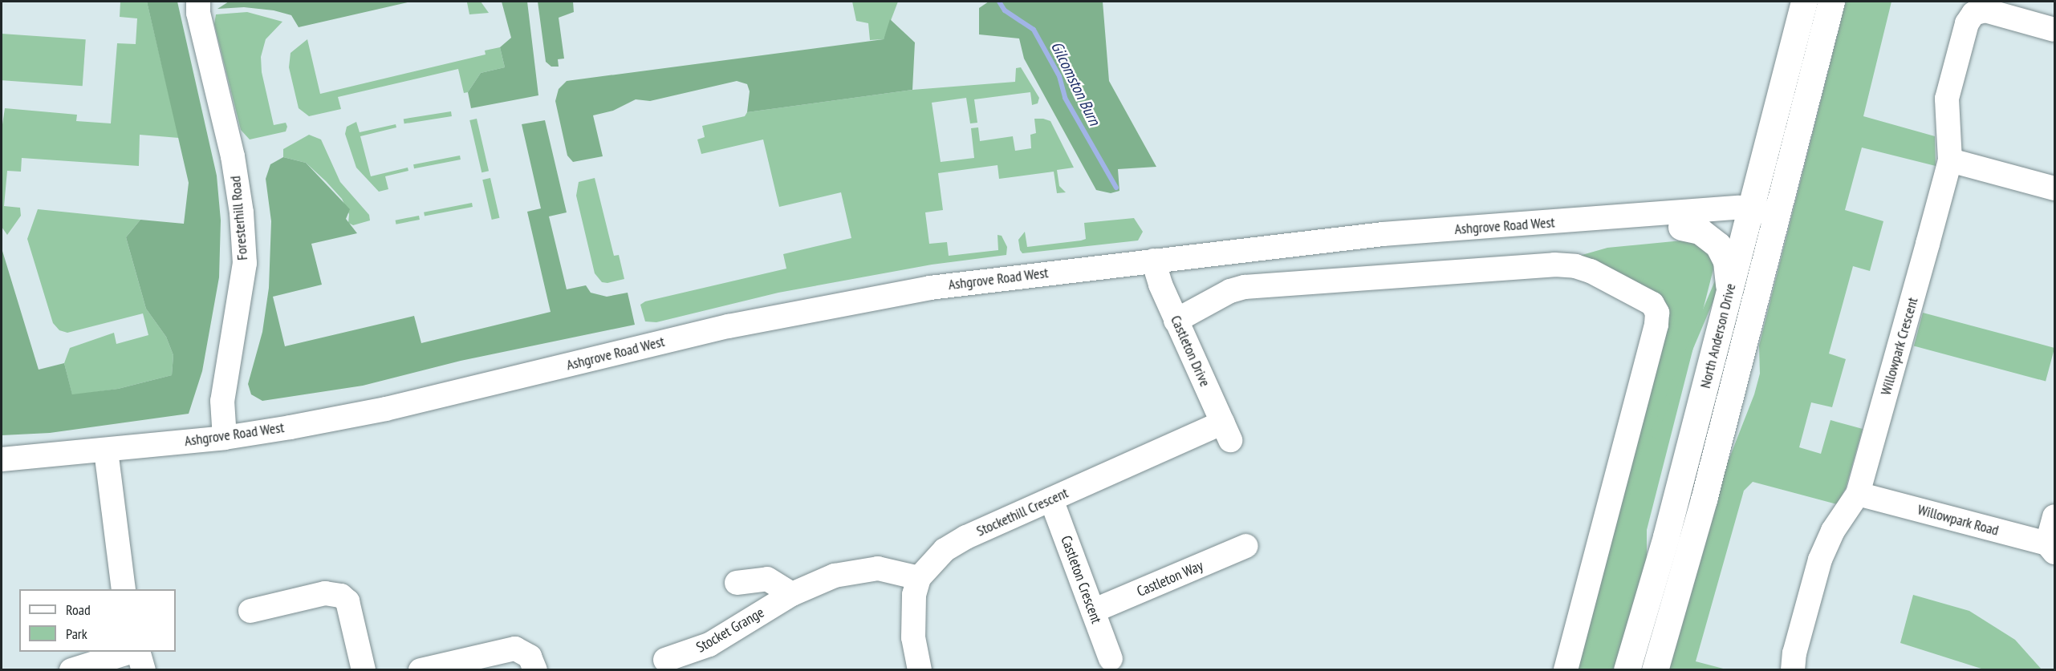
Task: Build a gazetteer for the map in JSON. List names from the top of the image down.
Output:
{
  "streets": {
    "main road": ["North Anderson Drive"],
    "street": [
      "Foresterhill Road",
      "Ashgrove Road West",
      "Willowpark Crescent",
      "Castleton Drive",
      "Stockethill Crescent",
      "Willowpark Road",
      "Castleton Way",
      "Castleton Crescent",
      "Stocket Grange"
    ]
  },
  "crossings": [
    ["Foresterhill Road", "Ashgrove Road West"],
    ["Ashgrove Road West", "North Anderson Drive"],
    ["Ashgrove Road West", "Castleton Drive"],
    ["Willowpark Crescent", "Willowpark Road"],
    ["Castleton Drive", "Stockethill Crescent"],
    ["Stockethill Crescent", "Castleton Crescent"],
    ["Stockethill Crescent", "Stocket Grange"],
    ["Castleton Way", "Castleton Crescent"]
  ],
  "water": ["Gilcomston Burn"],
  "legend": ["Road", "Park"]
}
